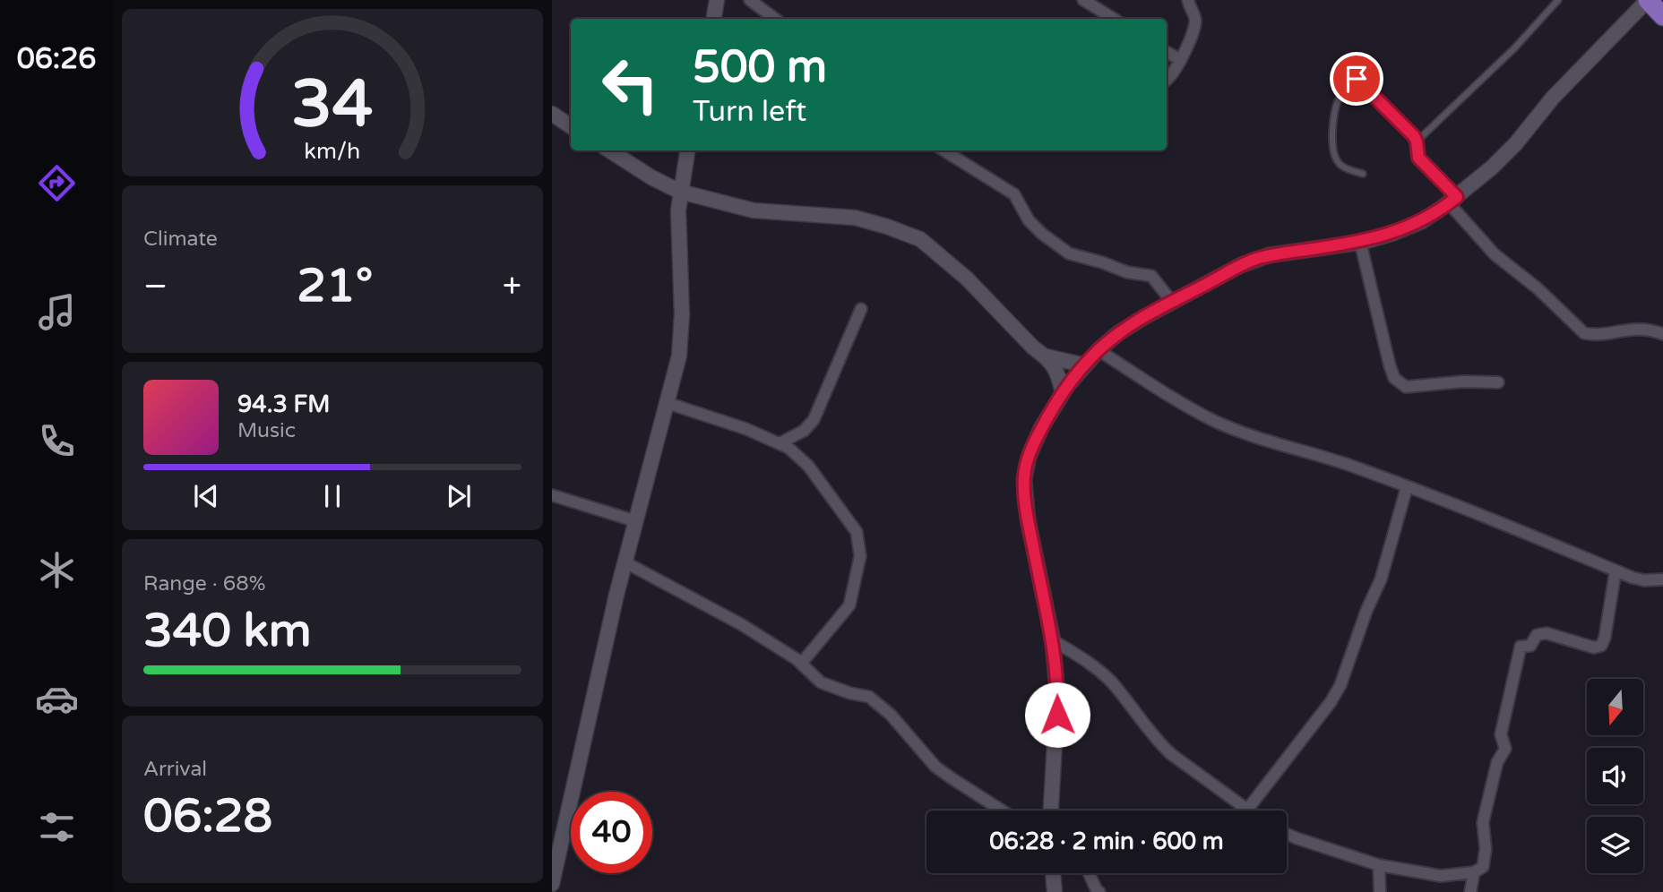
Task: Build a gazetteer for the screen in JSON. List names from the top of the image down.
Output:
{
  "north": "bottom",
  "page": {
    "tabs": "06:26",
    "turn": ["500 m", "Turn left"],
    "tile": [
      "Climate",
      ["Range · 68%", "340 km"],
      ["Arrival", "06:28"]
    ],
    "heat": ["−", "21°", "+"],
    "song": ["94.3 FM", "Music"],
    "limit": "40",
    "trip": "06:28 · 2 min · 600 m",
    "gauge": ["34", "km/h"]
  }
}
